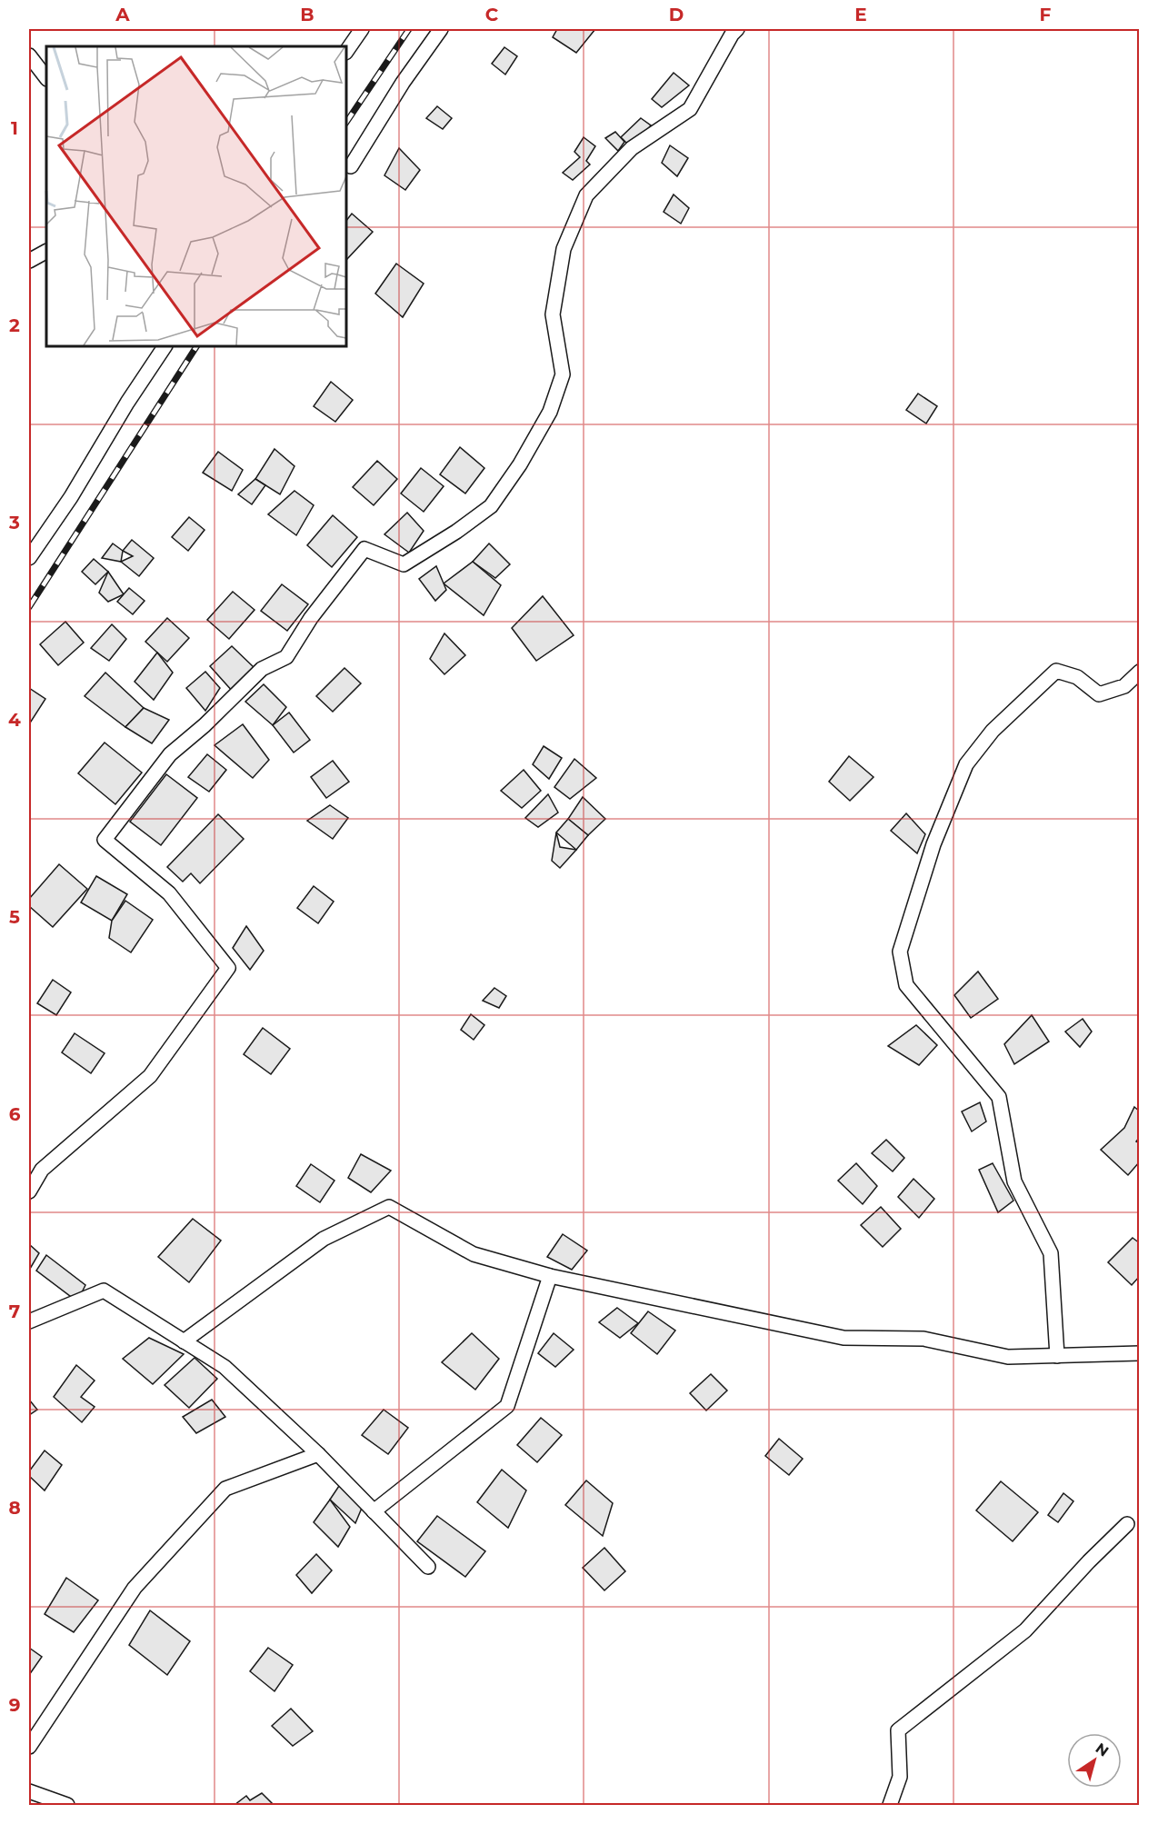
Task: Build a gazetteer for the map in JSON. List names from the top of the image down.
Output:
{
  "north": "top right",
  "grid": {
    "columns": [
      "A",
      "B",
      "C",
      "D",
      "E",
      "F"
    ],
    "rows": [
      "1",
      "2",
      "3",
      "4",
      "5",
      "6",
      "7",
      "8",
      "9"
    ]
  }
}
